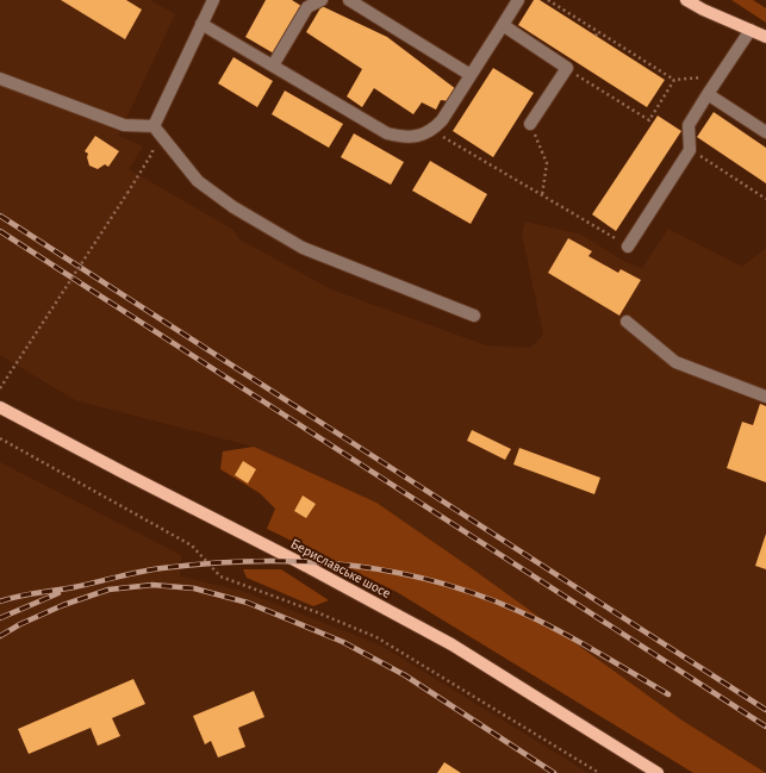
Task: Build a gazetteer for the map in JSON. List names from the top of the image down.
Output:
{
  "streets": {
    "main road": ["Бериславське шосе"]
  }
}
